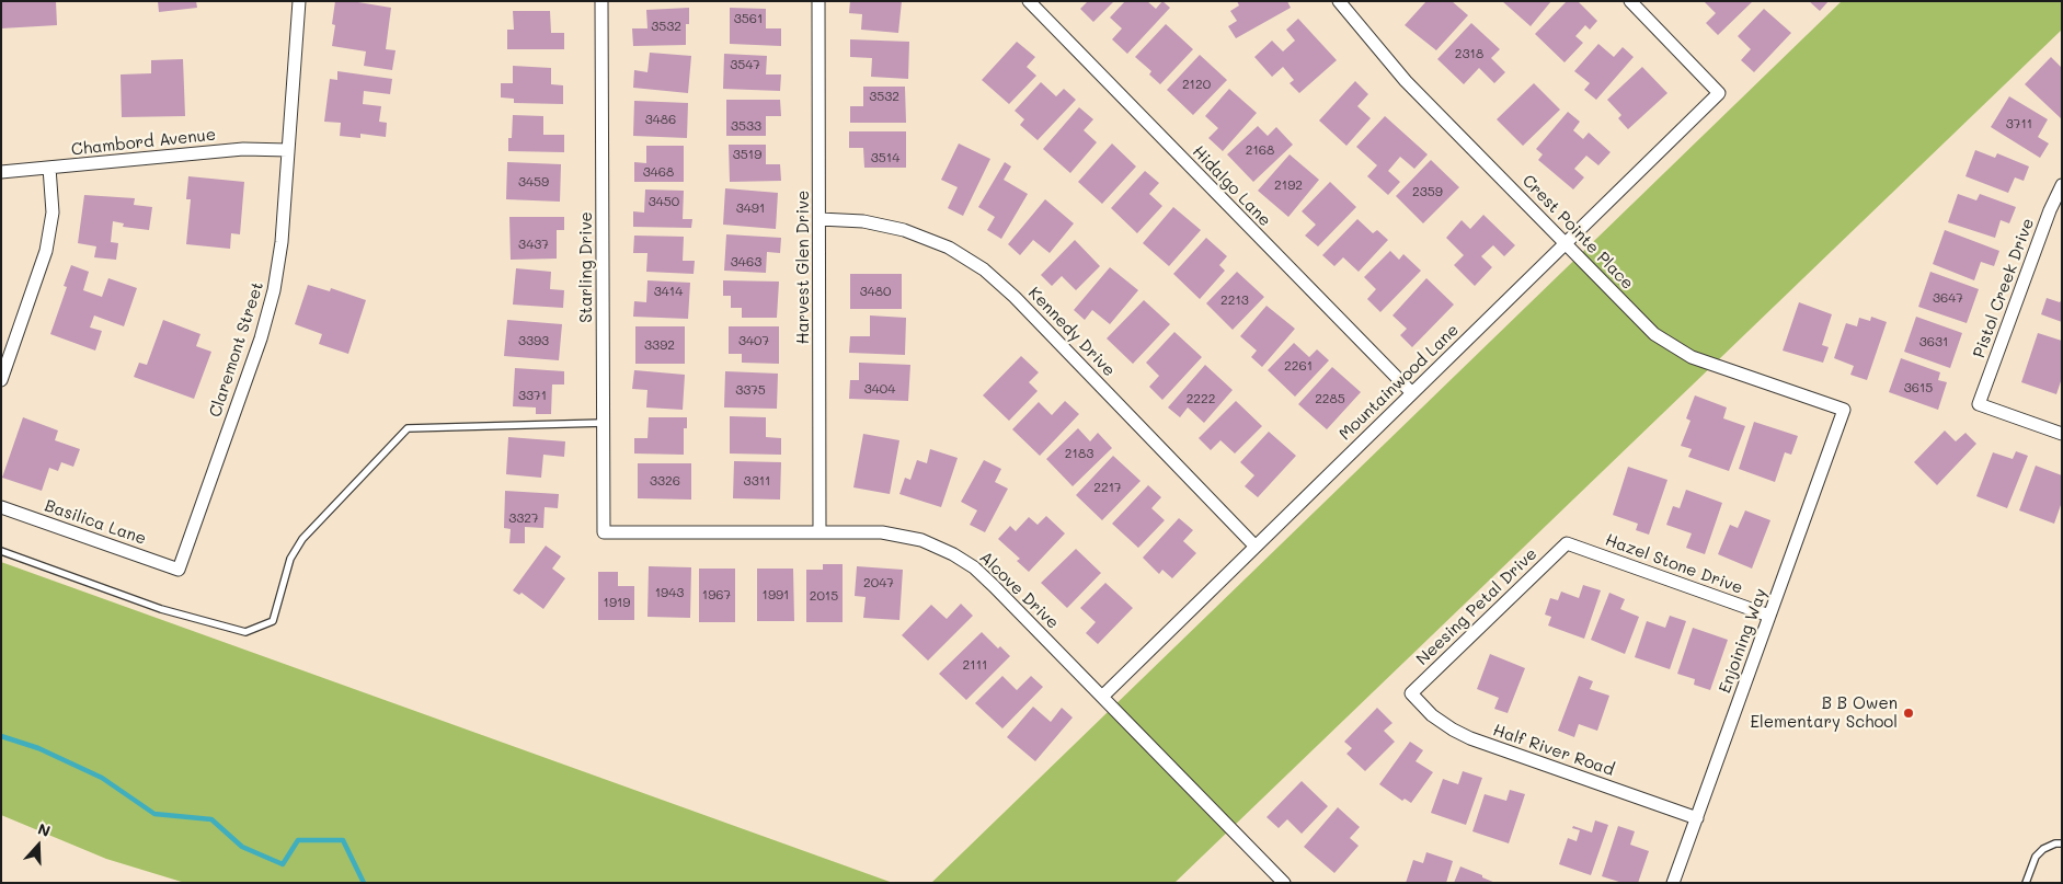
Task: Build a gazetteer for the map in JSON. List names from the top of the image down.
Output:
{
  "streets": {
    "street": [
      "Chambord Avenue",
      "Hidalgo Lane",
      "Crest Pointe Place",
      "Starling Drive",
      "Harvest Glen Drive",
      "Pistol Creek Drive",
      "Kennedy Drive",
      "Claremont Street",
      "Mountainwood Lane",
      "Basilica Lane",
      "Hazel Stone Drive",
      "Alcove Drive",
      "Neesing Petal Drive",
      "Enjoining Way",
      "Half River Road"
    ]
  },
  "crossings": [
    ["Chambord Avenue", "Claremont Street"],
    ["Hidalgo Lane", "Mountainwood Lane"],
    ["Crest Pointe Place", "Mountainwood Lane"],
    ["Crest Pointe Place", "Enjoining Way"],
    ["Starling Drive", "Alcove Drive"],
    ["Harvest Glen Drive", "Kennedy Drive"],
    ["Harvest Glen Drive", "Alcove Drive"],
    ["Kennedy Drive", "Mountainwood Lane"],
    ["Claremont Street", "Basilica Lane"],
    ["Mountainwood Lane", "Alcove Drive"],
    ["Hazel Stone Drive", "Neesing Petal Drive"],
    ["Hazel Stone Drive", "Enjoining Way"],
    ["Neesing Petal Drive", "Half River Road"],
    ["Enjoining Way", "Half River Road"]
  ],
  "places": ["B B Owen Elementary School"],
  "house_numbers": [
    "3561",
    "3532",
    "2318",
    "3547",
    "2120",
    "3532",
    "3486",
    "3711",
    "3533",
    "2168",
    "3519",
    "3514",
    "3468",
    "3459",
    "2192",
    "2359",
    "3450",
    "3491",
    "3437",
    "3463",
    "3414",
    "3480",
    "3647",
    "2213",
    "3393",
    "3407",
    "3631",
    "3392",
    "2261",
    "3615",
    "3404",
    "3375",
    "3371",
    "2222",
    "2285",
    "2183",
    "3326",
    "3311",
    "2217",
    "3327",
    "2047",
    "1943",
    "1967",
    "1991",
    "2015",
    "1919",
    "2111"
  ],
  "north": "top"
}
